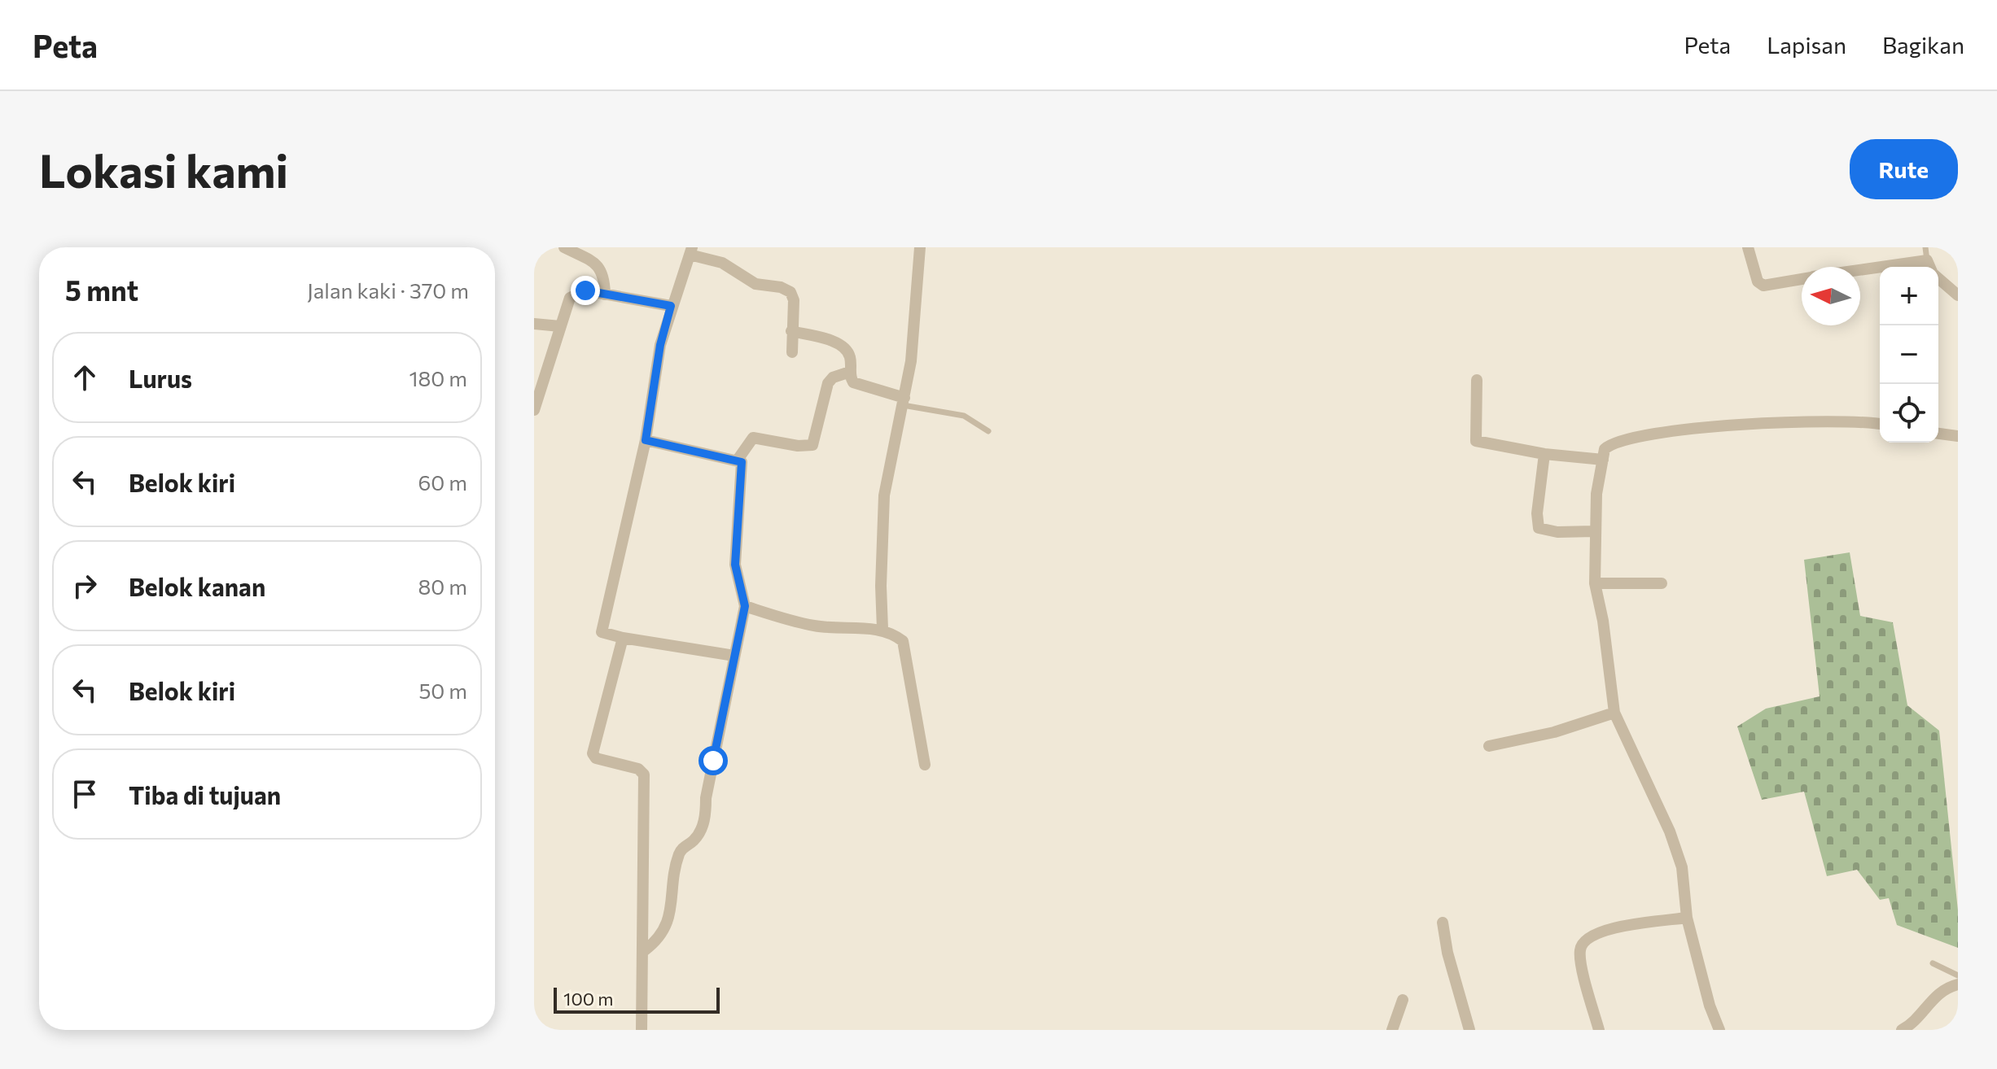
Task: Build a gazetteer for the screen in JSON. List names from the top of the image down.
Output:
{
  "scale_bar": "100 m",
  "north": "left",
  "page": {
    "header": "Peta",
    "nav": ["Peta", "Lapisan", "Bagikan"],
    "buttons": "Rute",
    "title": "Lokasi kami",
    "heading": ["5 mnt", "Jalan kaki · 370 m"],
    "map_buttons": ["+", "−"],
    "list": [
      ["Lurus", "180 m"],
      ["Belok kiri", "60 m"],
      ["Belok kanan", "80 m"],
      ["Belok kiri", "50 m"],
      "Tiba di tujuan"
    ],
    "scale": "100 m"
  }
}
